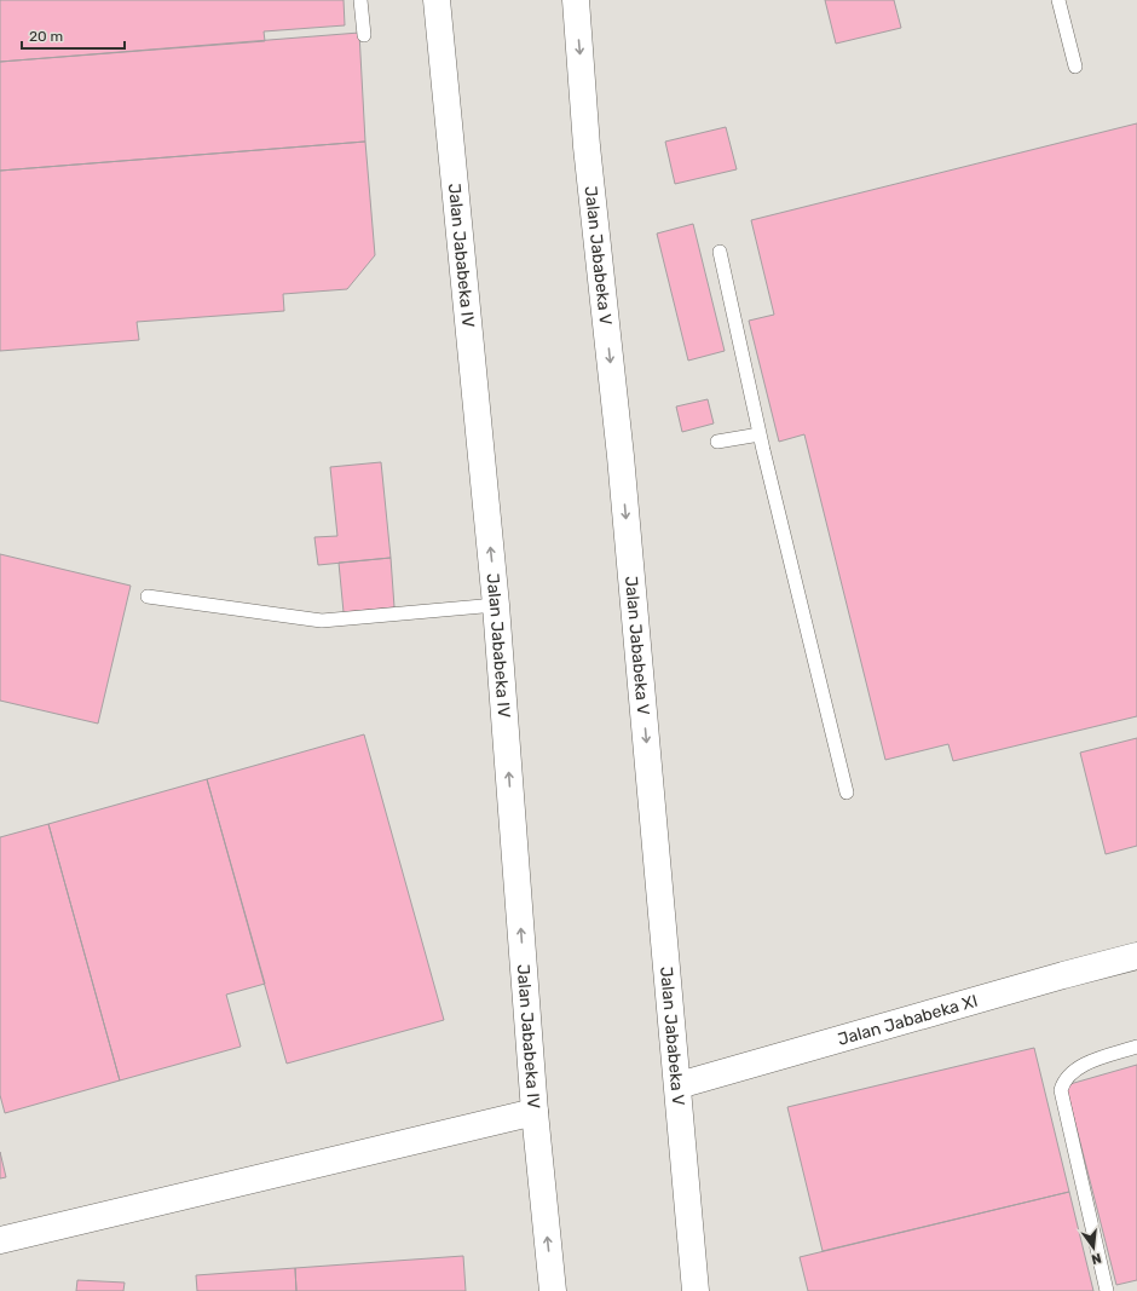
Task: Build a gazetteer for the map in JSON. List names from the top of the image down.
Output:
{
  "streets": {
    "street": ["Jalan Jababeka IV", "Jalan Jababeka V", "Jalan Jababeka XI"]
  },
  "crossings": [
    ["Jalan Jababeka V", "Jalan Jababeka XI"]
  ],
  "one_way": ["Jalan Jababeka IV", "Jalan Jababeka V"],
  "scale_bar": "20 m",
  "north": "bottom"
}
